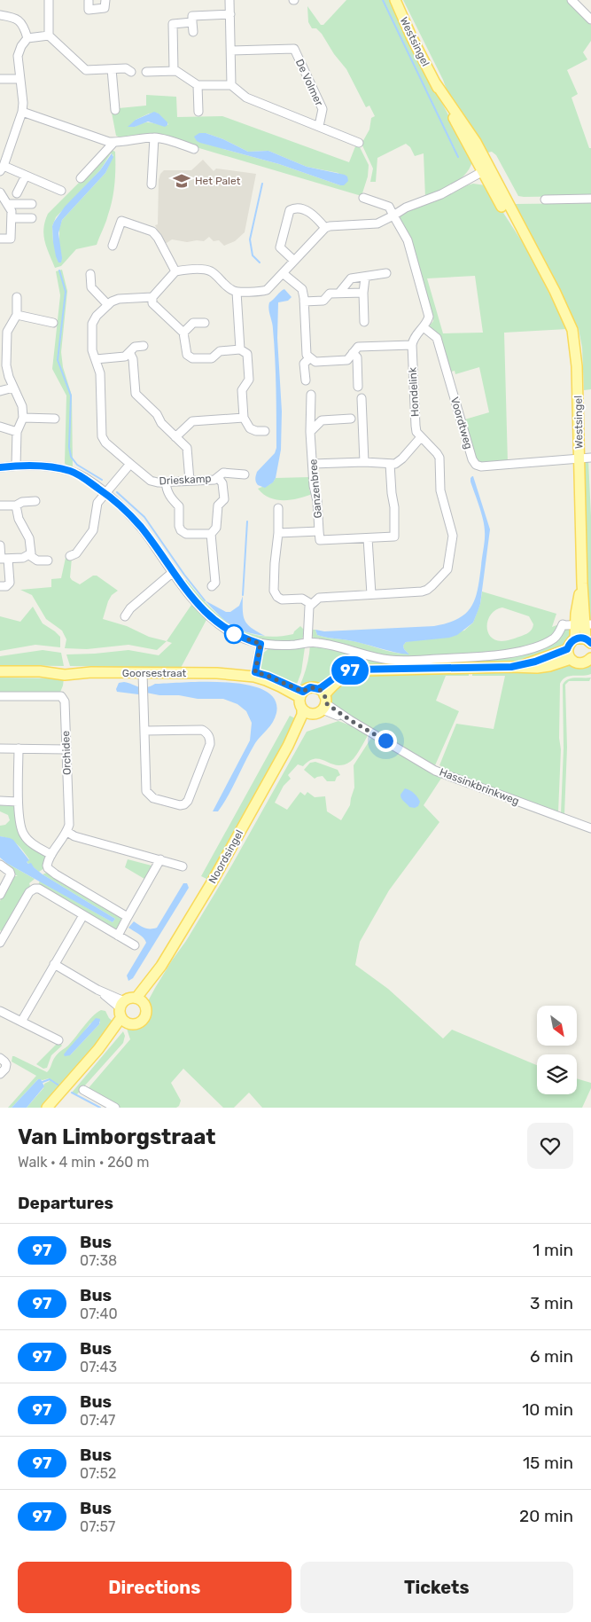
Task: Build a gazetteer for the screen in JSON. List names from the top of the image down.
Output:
{
  "streets": {
    "main road": ["Westsingel", "Goorsestraat", "Noordsingel"],
    "street": [
      "De Volmer",
      "Hondelink",
      "Voordtweg",
      "Drieskamp",
      "Ganzenbree",
      "Orchidee",
      "Hassinkbrinkweg"
    ]
  },
  "crossings": [
    ["Westsingel", "Voordtweg"],
    ["Goorsestraat", "Hassinkbrinkweg"],
    ["Goorsestraat", "Noordsingel"],
    ["Hassinkbrinkweg", "Noordsingel"]
  ],
  "places": {
    "school or university": ["Het Palet"]
  },
  "lines": ["bus line 97"],
  "north": "bottom right",
  "page": {
    "on_map": "97",
    "heading": [
      ["Van Limborgstraat", "Walk · 4 min · 260 m"],
      "Departures"
    ],
    "list": [
      {
        "mark": "97",
        "name": "Bus",
        "note": "07:38",
        "value": "1 min"
      },
      {
        "mark": "97",
        "name": "Bus",
        "note": "07:40",
        "value": "3 min"
      },
      {
        "mark": "97",
        "name": "Bus",
        "note": "07:43",
        "value": "6 min"
      },
      {
        "mark": "97",
        "name": "Bus",
        "note": "07:47",
        "value": "10 min"
      },
      {
        "mark": "97",
        "name": "Bus",
        "note": "07:52",
        "value": "15 min"
      },
      {
        "mark": "97",
        "name": "Bus",
        "note": "07:57",
        "value": "20 min"
      }
    ],
    "buttons": ["Directions", "Tickets"]
  }
}
